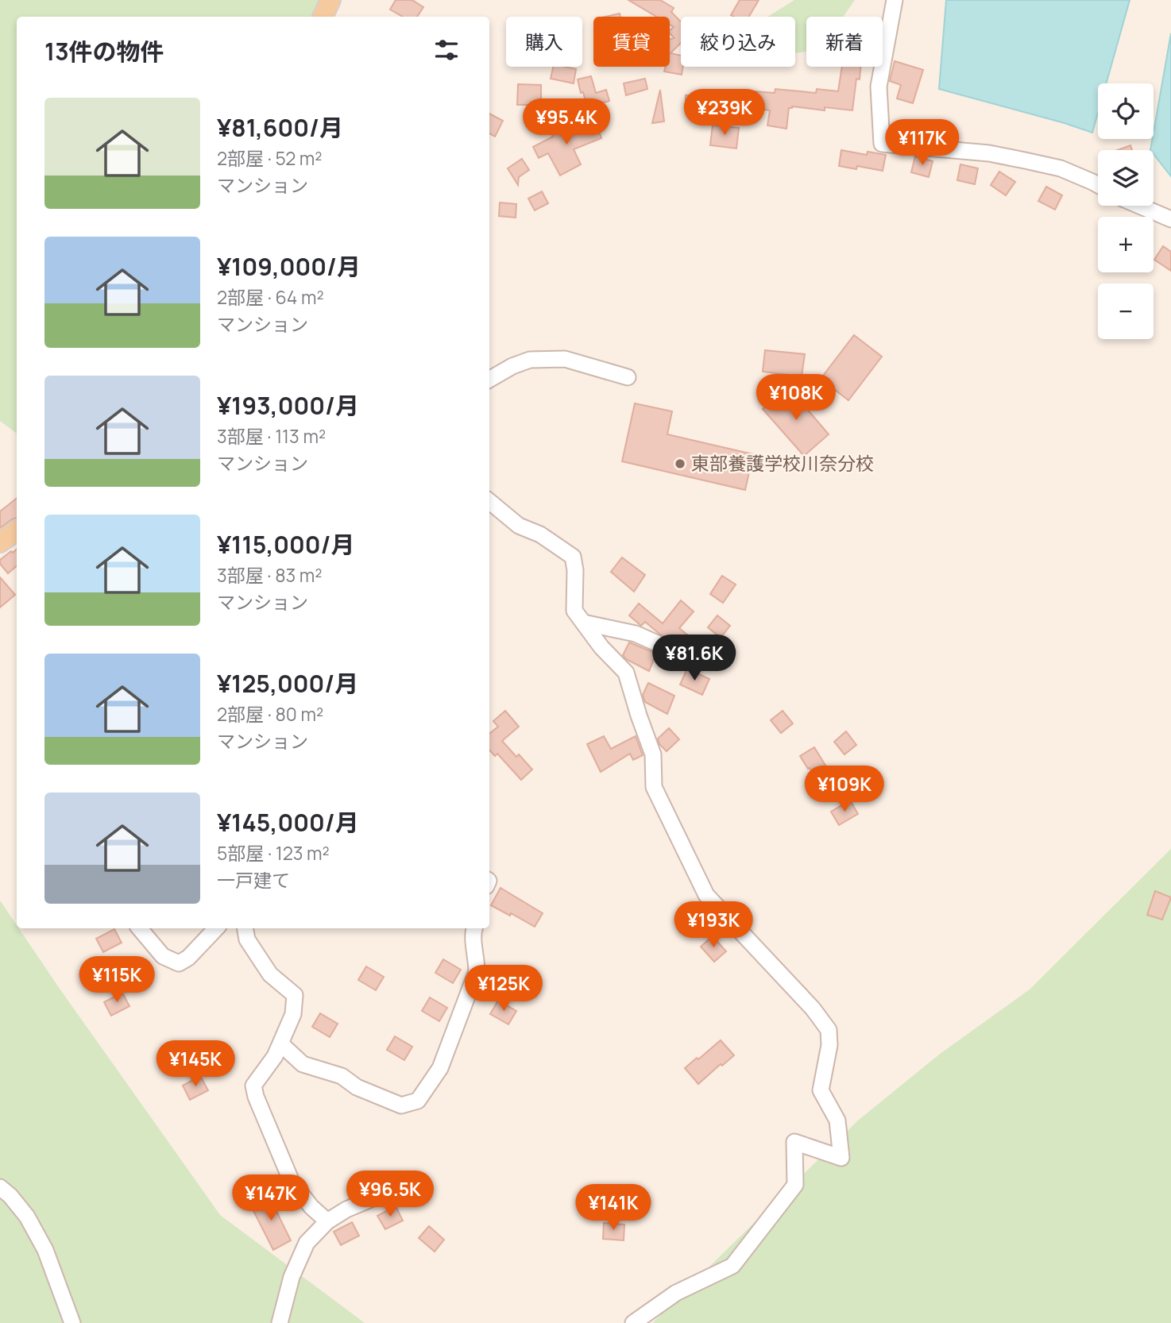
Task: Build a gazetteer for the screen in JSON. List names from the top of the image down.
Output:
{
  "places": ["東部養護学校川奈分校"],
  "page": {
    "chip": [
      "購入",
      "賃貸",
      "絞り込み",
      "新着"
    ],
    "heading": "13件の物件",
    "map_buttons": ["+", "−"],
    "list": [
      {
        "name": "¥81,600/月",
        "note": "2部屋 · 52 m² · マンション"
      },
      {
        "name": "¥109,000/月",
        "note": "2部屋 · 64 m² · マンション"
      },
      {
        "name": "¥193,000/月",
        "note": "3部屋 · 113 m² · マンション"
      },
      {
        "name": "¥115,000/月",
        "note": "3部屋 · 83 m² · マンション"
      },
      {
        "name": "¥125,000/月",
        "note": "2部屋 · 80 m² · マンション"
      },
      {
        "name": "¥145,000/月",
        "note": "5部屋 · 123 m² · 一戸建て"
      }
    ],
    "price": [
      "¥239K",
      "¥95.4K",
      "¥117K",
      "¥108K",
      "¥81.6K",
      "¥109K",
      "¥193K",
      "¥115K",
      "¥125K",
      "¥145K",
      "¥96.5K",
      "¥147K",
      "¥141K"
    ]
  }
}
